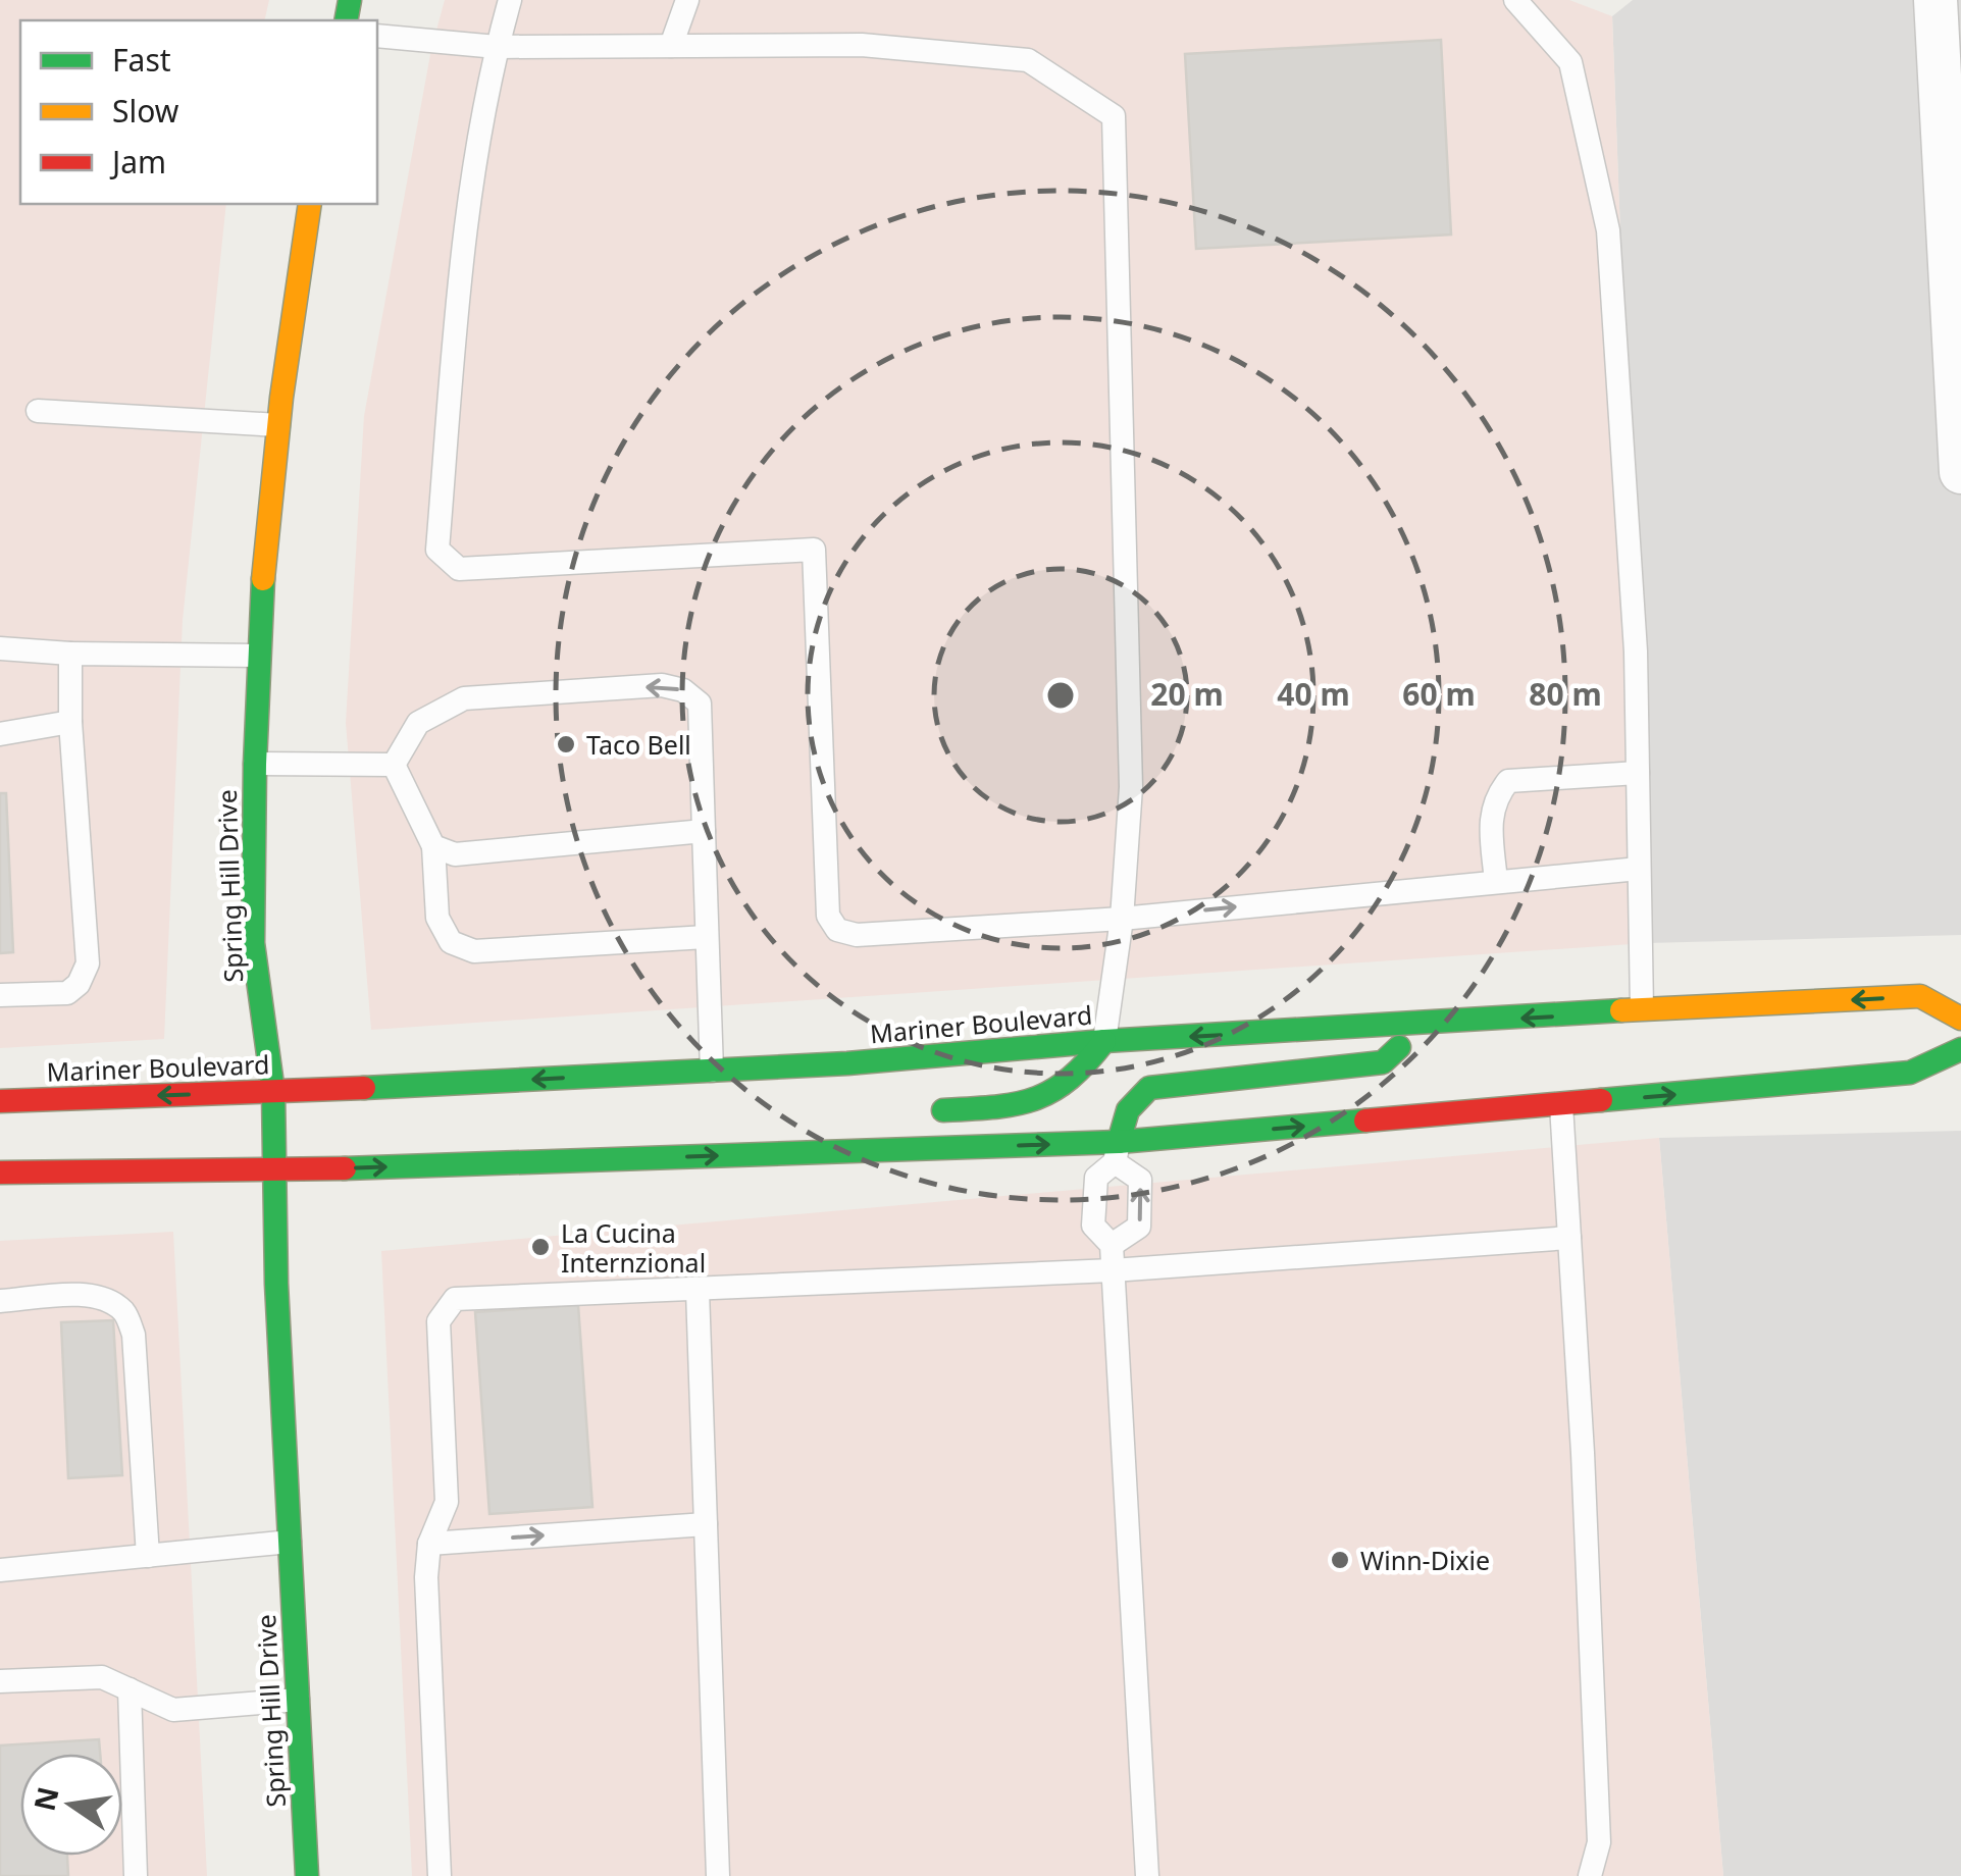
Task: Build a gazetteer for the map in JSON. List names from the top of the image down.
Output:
{
  "streets": {
    "main road": ["Spring Hill Drive", "Mariner Boulevard"]
  },
  "crossings": [
    ["Spring Hill Drive", "Mariner Boulevard"]
  ],
  "places": ["Taco Bell", "La Cucina Internzional", "Winn-Dixie"],
  "legend": ["Fast", "Slow", "Jam"],
  "north": "left",
  "rings": [
    "20 m",
    "40 m",
    "60 m",
    "80 m"
  ]
}
